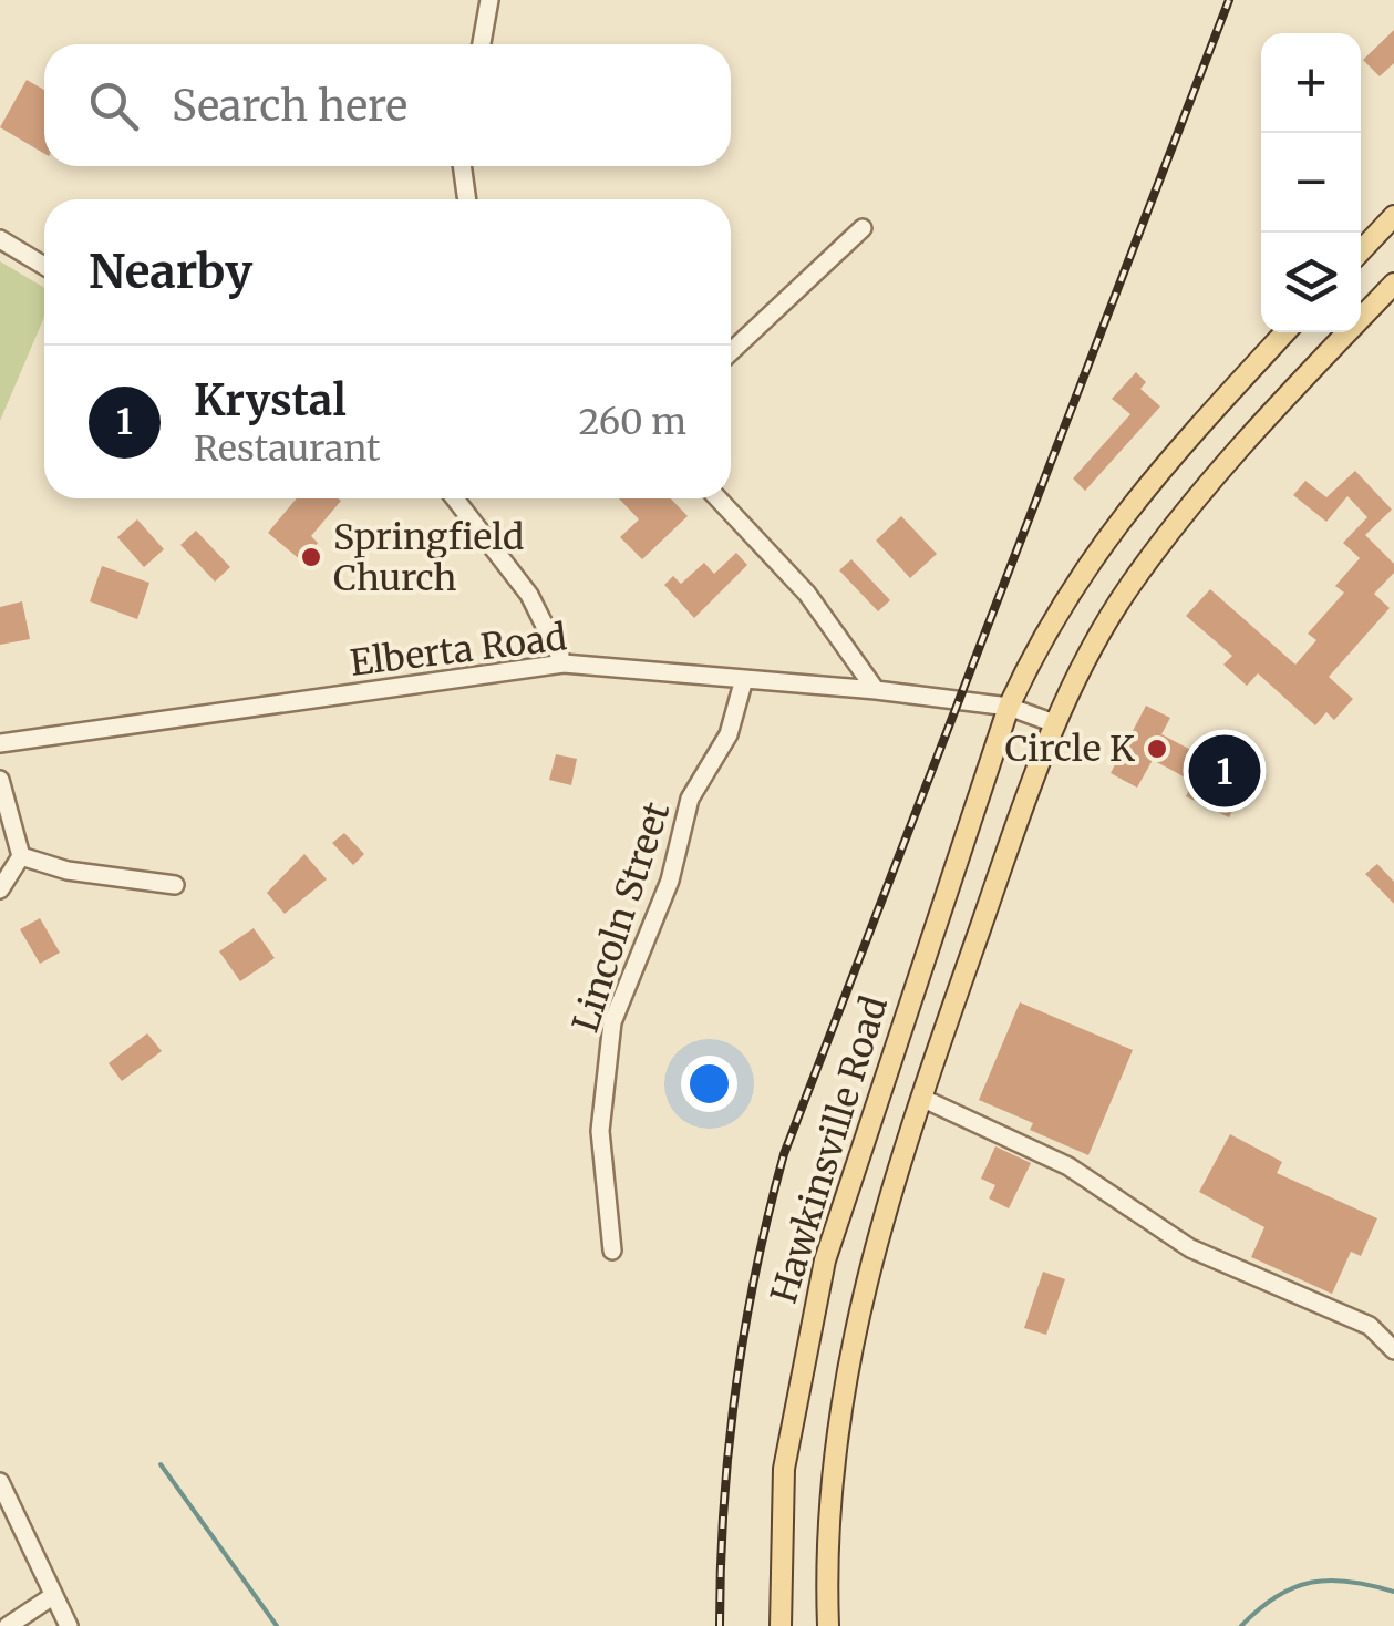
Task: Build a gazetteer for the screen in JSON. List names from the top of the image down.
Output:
{
  "streets": {
    "main road": ["Hawkinsville Road"],
    "street": ["Elberta Road", "Lincoln Street"]
  },
  "crossings": [
    ["Elberta Road", "Lincoln Street"],
    ["Elberta Road", "Hawkinsville Road"]
  ],
  "places": ["Springfield Church", "Circle K"],
  "page": {
    "map_buttons": ["+", "−"],
    "search": "Search here",
    "heading": "Nearby",
    "list": [
      {
        "mark": "1",
        "name": "Krystal",
        "note": "Restaurant",
        "value": "260 m"
      }
    ],
    "pins": "1"
  }
}
